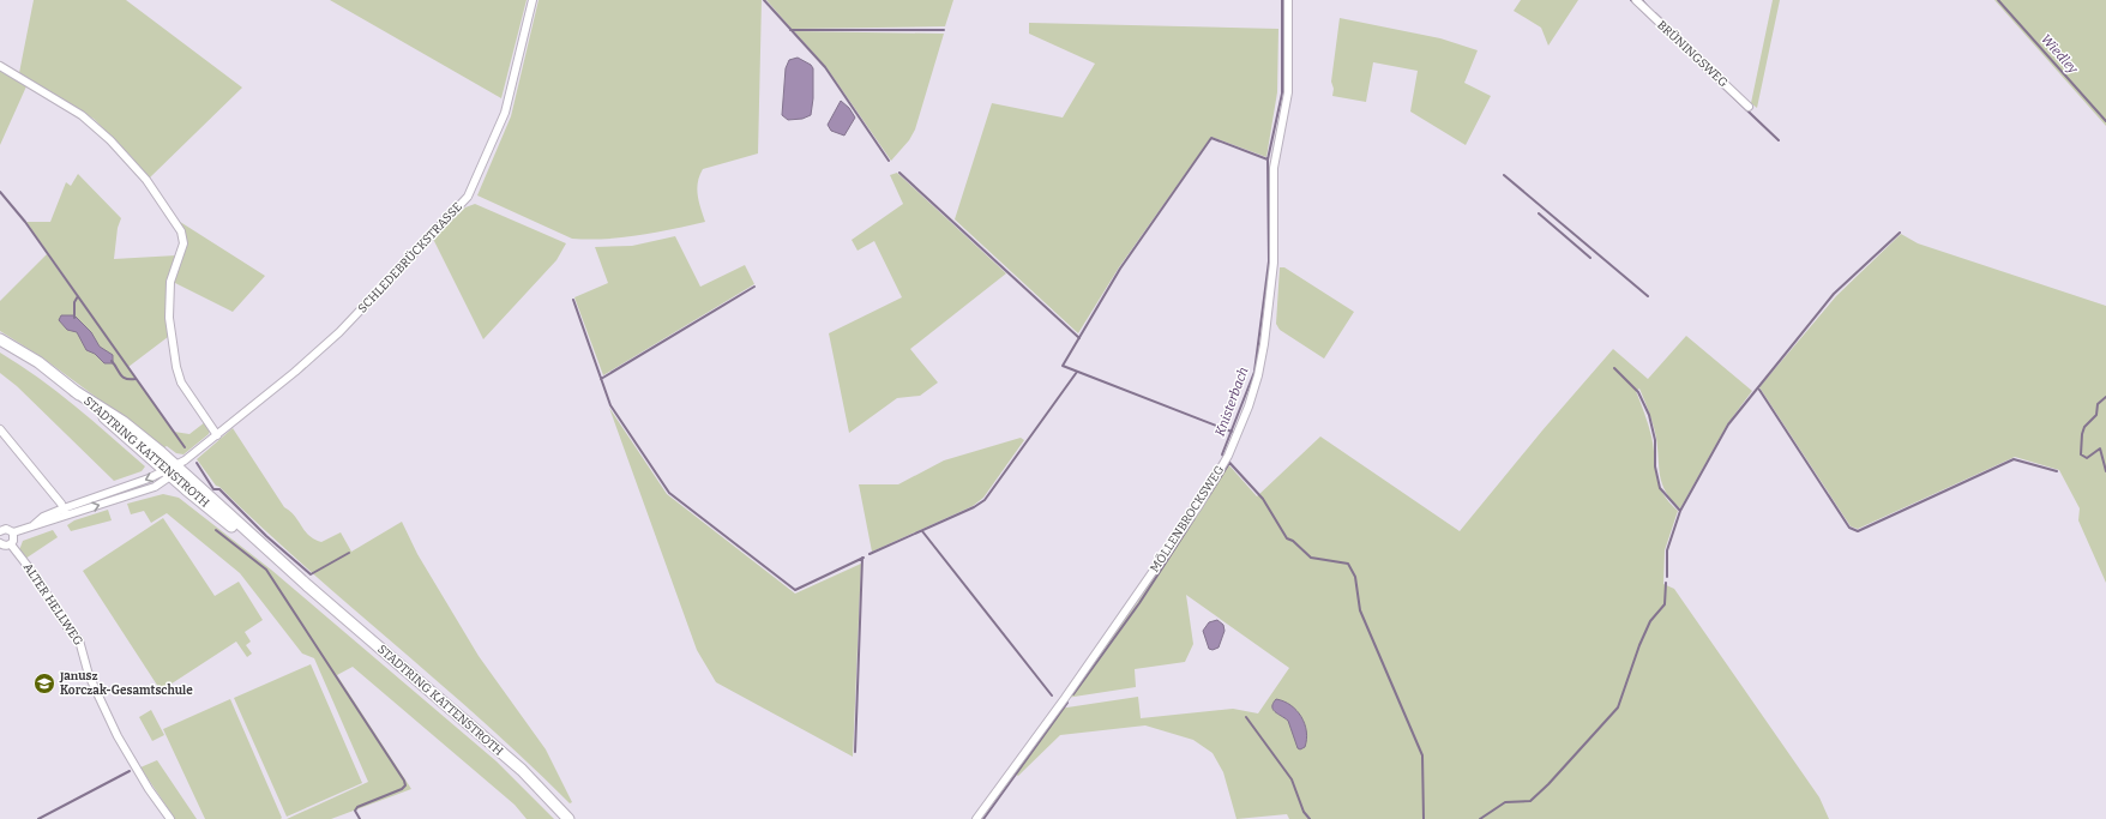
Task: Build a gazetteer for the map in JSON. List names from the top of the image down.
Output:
{
  "streets": {
    "main road": ["STADTRING KATTENSTROTH"],
    "street": [
      "BRÜNINGSWEG",
      "SCHLEDEBRÜCKSTRASSE",
      "MÖLLENBROCKSWEG",
      "ALTER HELLWEG"
    ]
  },
  "crossings": [
    ["SCHLEDEBRÜCKSTRASSE", "STADTRING KATTENSTROTH"]
  ],
  "water": ["Wiedley", "Knisterbach"],
  "places": {
    "school or university": ["Janusz Korczak-Gesamtschule"]
  }
}
